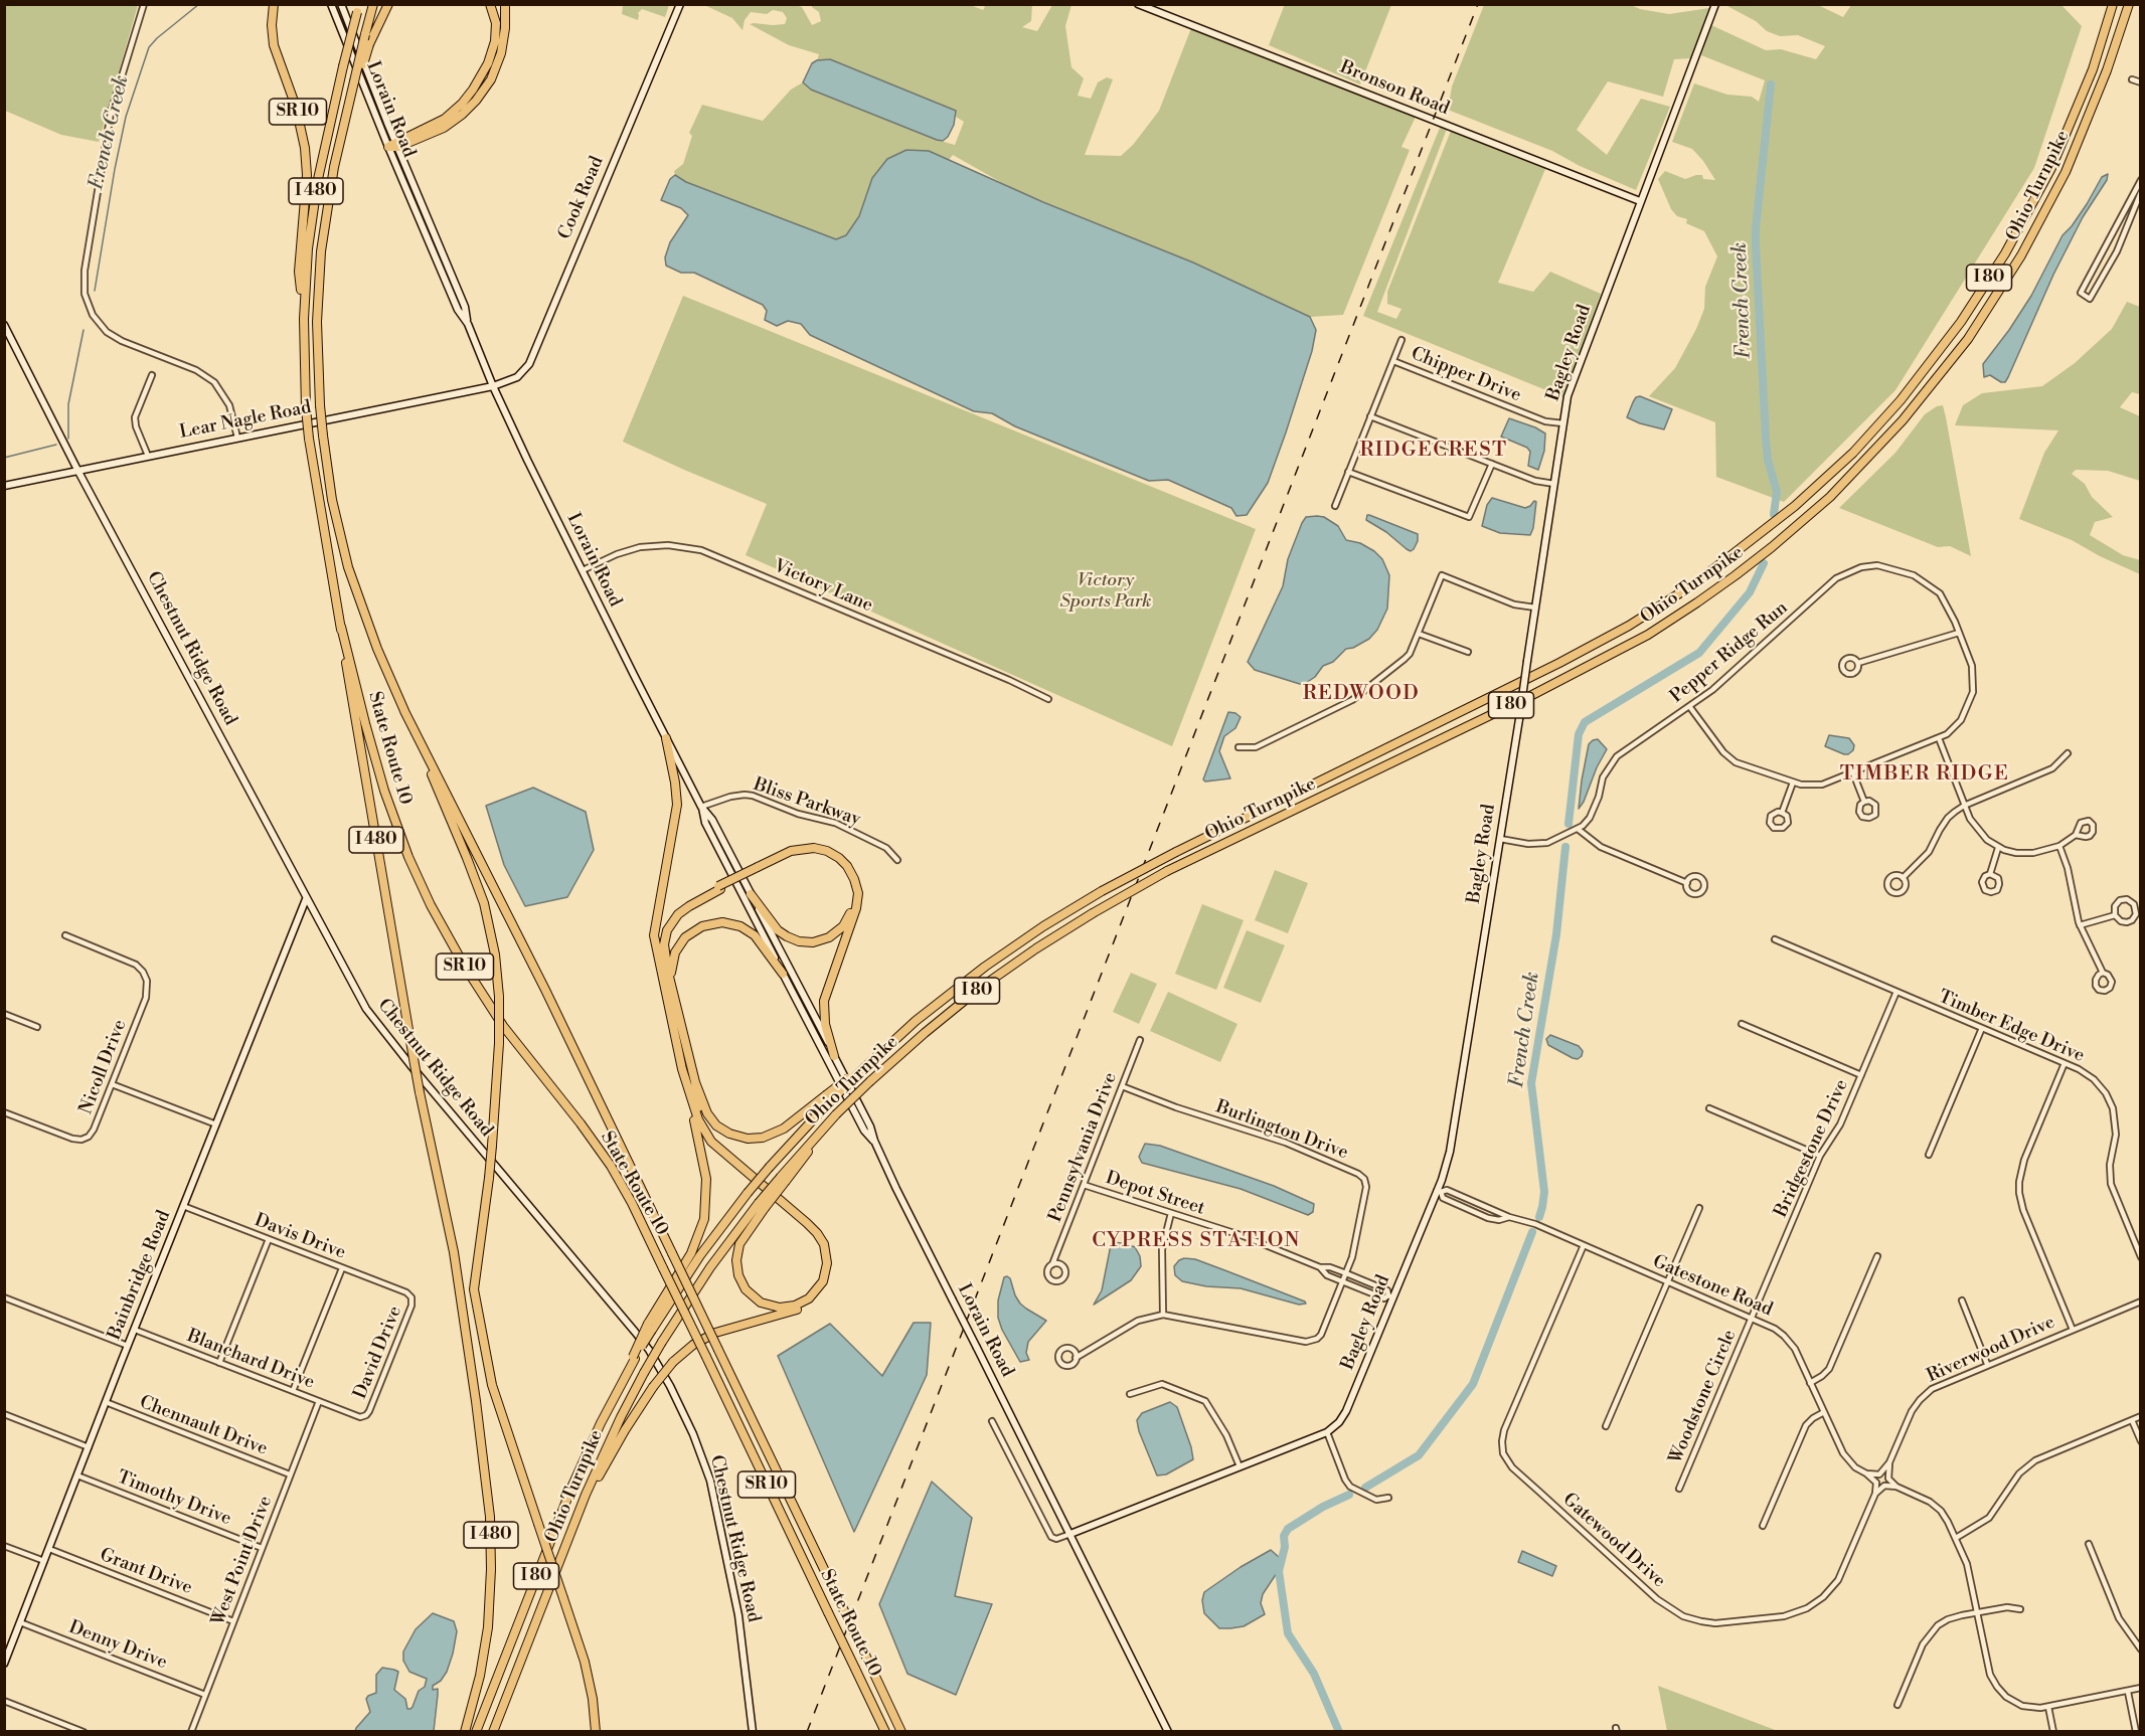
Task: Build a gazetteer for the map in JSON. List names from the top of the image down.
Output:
{
  "streets": {
    "highway": [
      "SR 10",
      "Ohio Turnpike",
      "I 480",
      "I 80",
      "State Route 10"
    ],
    "street": [
      "Bronson Road",
      "Lorain Road",
      "Cook Road",
      "Bagley Road",
      "Chipper Drive",
      "Lear Nagle Road",
      "Victory Lane",
      "Chestnut Ridge Road",
      "Pepper Ridge Run",
      "Bliss Parkway",
      "Timber Edge Drive",
      "Nicoll Drive",
      "Burlington Drive",
      "Pennsylvania Drive",
      "Bridgestone Drive",
      "Depot Street",
      "Davis Drive",
      "Bainbridge Road",
      "Gatestone Road",
      "Riverwood Drive",
      "David Drive",
      "Blanchard Drive",
      "Woodstone Circle",
      "Chennault Drive",
      "Timothy Drive",
      "Gatewood Drive",
      "West Point Drive",
      "Grant Drive",
      "Denny Drive"
    ]
  },
  "crossings": [
    ["Bronson Road", "Bagley Road"],
    ["Lorain Road", "Cook Road"],
    ["Lorain Road", "Bagley Road"],
    ["Lorain Road", "Lear Nagle Road"],
    ["Lorain Road", "Victory Lane"],
    ["Lorain Road", "Bliss Parkway"],
    ["SR 10", "I 480"],
    ["I 480", "State Route 10"],
    ["Cook Road", "Lear Nagle Road"],
    ["Bagley Road", "Chipper Drive"],
    ["Bagley Road", "Pepper Ridge Run"],
    ["Bagley Road", "Depot Street"],
    ["Bagley Road", "Gatestone Road"],
    ["Lear Nagle Road", "Chestnut Ridge Road"],
    ["Chestnut Ridge Road", "Bainbridge Road"],
    ["Timber Edge Drive", "Bridgestone Drive"],
    ["Burlington Drive", "Pennsylvania Drive"],
    ["Burlington Drive", "Depot Street"],
    ["Pennsylvania Drive", "Depot Street"],
    ["Bridgestone Drive", "Gatestone Road"],
    ["Bridgestone Drive", "Woodstone Circle"],
    ["Davis Drive", "Bainbridge Road"],
    ["Davis Drive", "David Drive"],
    ["Bainbridge Road", "Blanchard Drive"],
    ["Bainbridge Road", "Chennault Drive"],
    ["Bainbridge Road", "Timothy Drive"],
    ["Bainbridge Road", "Grant Drive"],
    ["Bainbridge Road", "Denny Drive"],
    ["Gatestone Road", "Riverwood Drive"],
    ["Gatestone Road", "Woodstone Circle"],
    ["Gatestone Road", "Gatewood Drive"],
    ["Riverwood Drive", "Gatewood Drive"],
    ["David Drive", "Blanchard Drive"],
    ["Blanchard Drive", "West Point Drive"],
    ["Chennault Drive", "West Point Drive"],
    ["Timothy Drive", "West Point Drive"],
    ["West Point Drive", "Grant Drive"],
    ["West Point Drive", "Denny Drive"]
  ],
  "districts": [
    "RIDGECREST",
    "REDWOOD",
    "TIMBER RIDGE",
    "CYPRESS STATION"
  ],
  "water": ["French Creek"],
  "parks": ["Victory Sports Park"]
}
